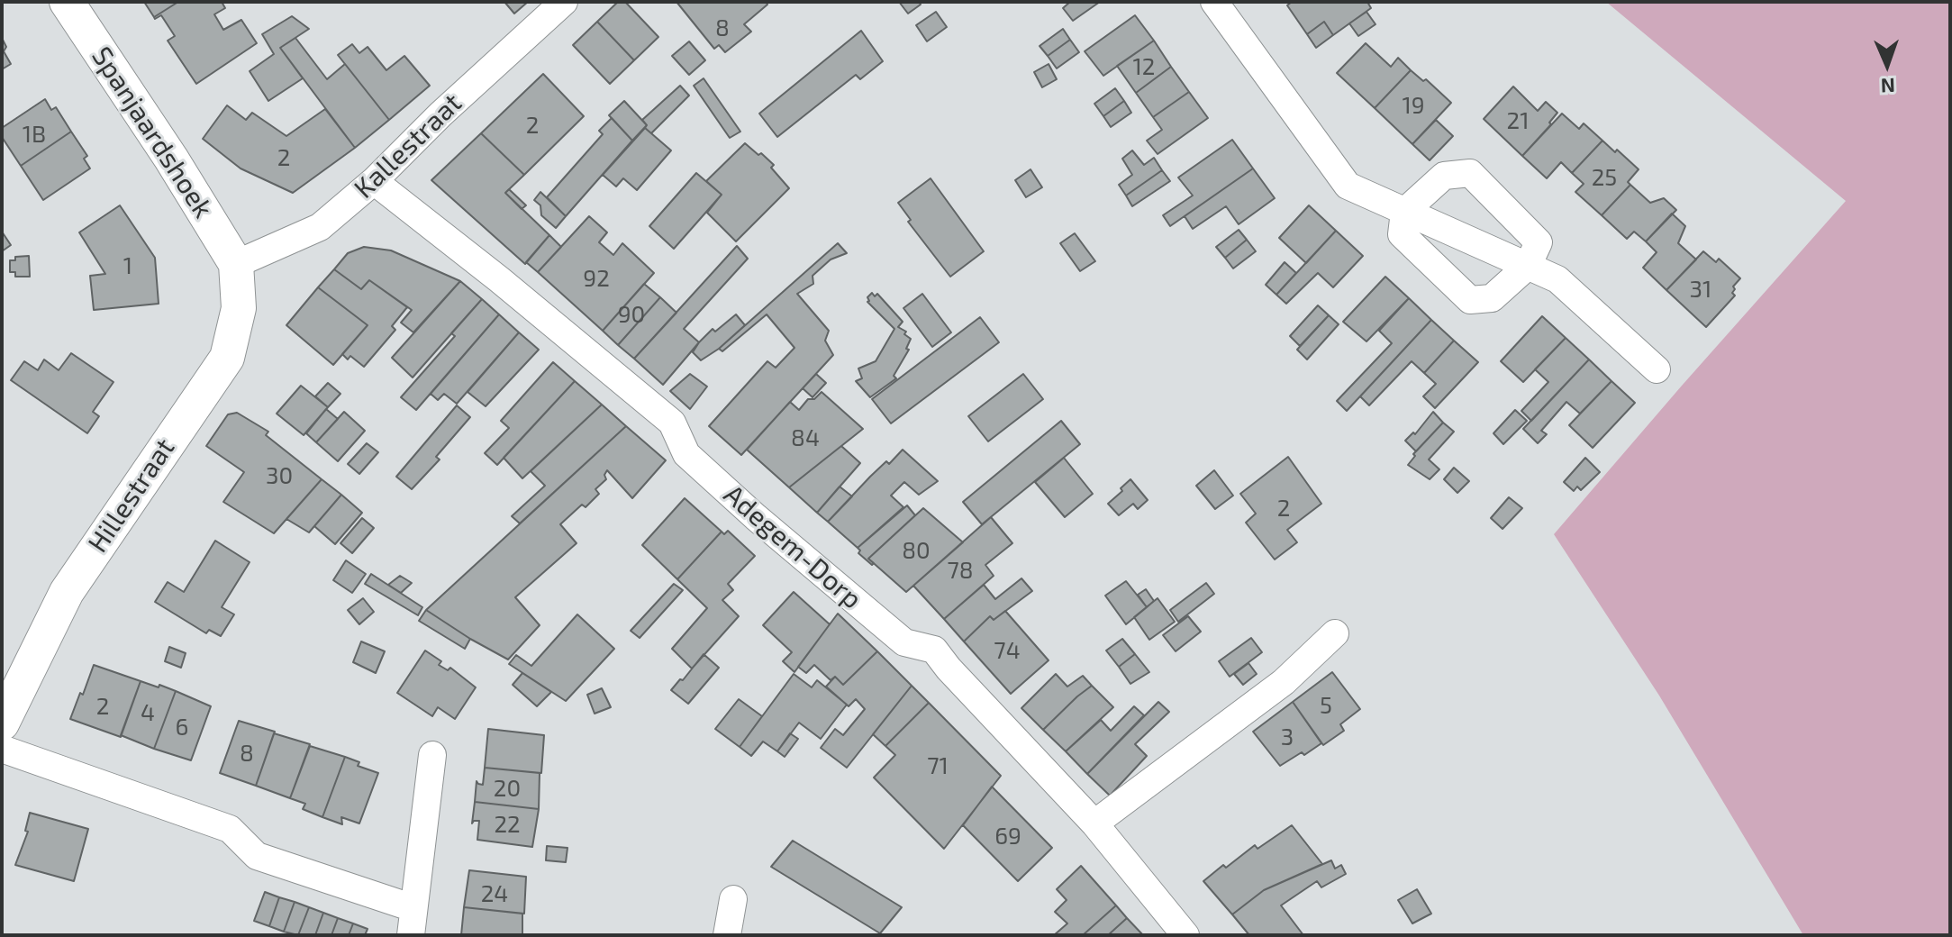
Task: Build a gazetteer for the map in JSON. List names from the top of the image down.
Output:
{
  "streets": {
    "street": [
      "Spanjaardshoek",
      "Kallestraat",
      "Hillestraat",
      "Adegem-Dorp"
    ]
  },
  "crossings": [
    ["Spanjaardshoek", "Kallestraat"],
    ["Spanjaardshoek", "Hillestraat"],
    ["Kallestraat", "Hillestraat"],
    ["Kallestraat", "Adegem-Dorp"]
  ],
  "house_numbers": [
    "8",
    "12",
    "19",
    "21",
    "2",
    "1B",
    "2",
    "25",
    "1",
    "92",
    "31",
    "90",
    "84",
    "30",
    "2",
    "80",
    "78",
    "74",
    "5",
    "2",
    "4",
    "6",
    "3",
    "8",
    "71",
    "20",
    "22",
    "69",
    "24"
  ],
  "north": "bottom"
}
